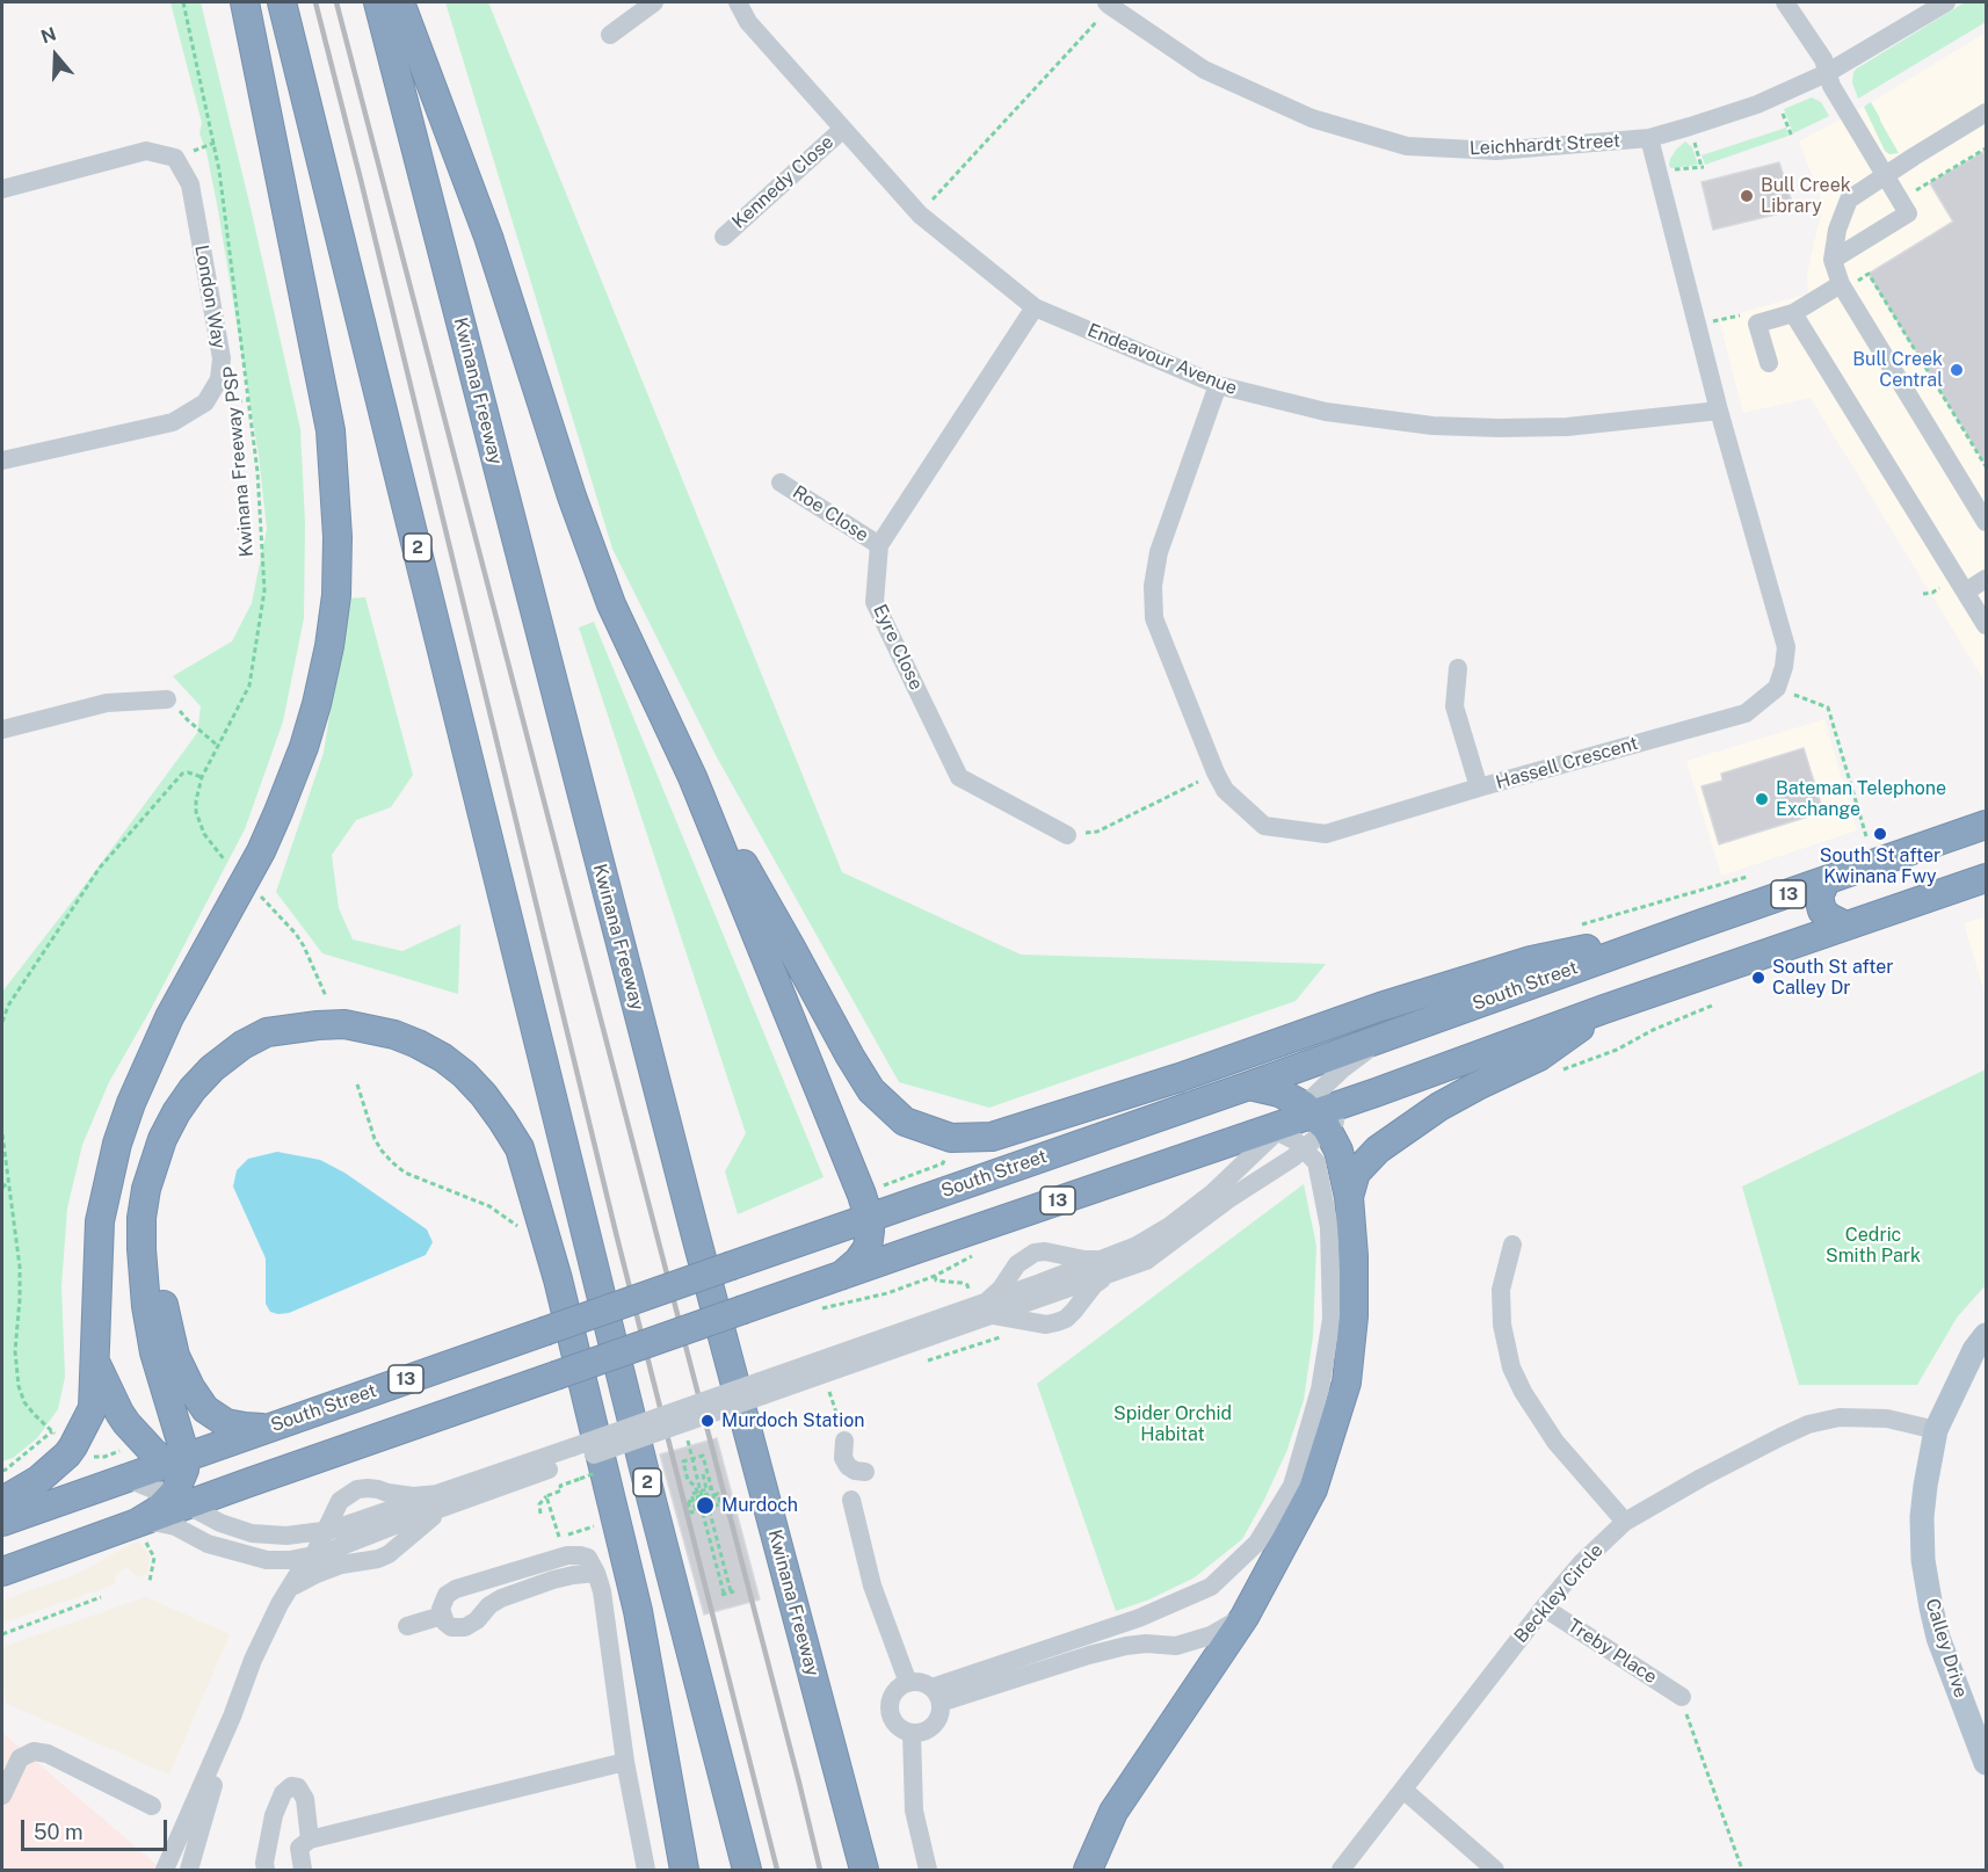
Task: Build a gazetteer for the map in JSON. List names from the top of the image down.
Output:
{
  "streets": {
    "highway": [
      "Kwinana Freeway",
      "2",
      "13",
      "South Street"
    ],
    "main road": ["Calley Drive"],
    "street": [
      "Leichhardt Street",
      "Kennedy Close",
      "London Way",
      "Endeavour Avenue",
      "Roe Close",
      "Eyre Close",
      "Hassell Crescent",
      "Beckley Circle",
      "Treby Place"
    ],
    "path": ["Kwinana Freeway PSP"]
  },
  "crossings": [
    ["Kennedy Close", "Endeavour Avenue"],
    ["Endeavour Avenue", "Eyre Close"],
    ["Endeavour Avenue", "Hassell Crescent"],
    ["Roe Close", "Eyre Close"],
    ["Beckley Circle", "Calley Drive"],
    ["Beckley Circle", "Treby Place"]
  ],
  "parks": ["Cedric Smith Park", "Spider Orchid Habitat"],
  "places": [
    "Bull Creek Library",
    "Bull Creek Central",
    "Bateman Telephone Exchange",
    "South St after Kwinana Fwy",
    "South St after Calley Dr",
    "Murdoch Station",
    "Murdoch"
  ],
  "scale_bar": "50 m",
  "north": "top"
}
